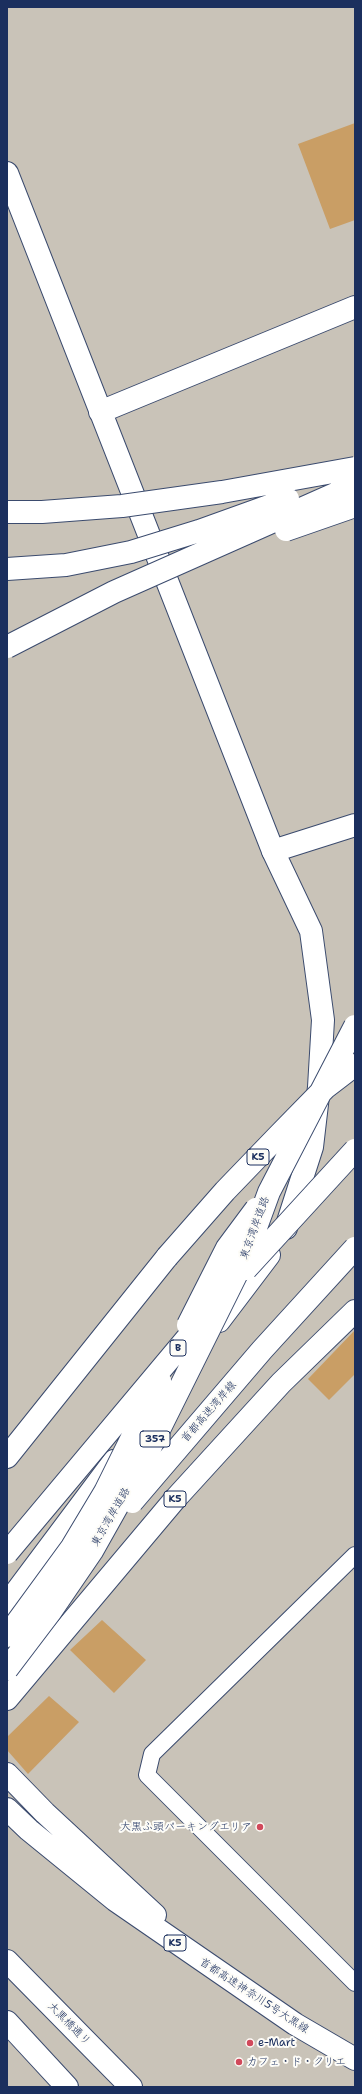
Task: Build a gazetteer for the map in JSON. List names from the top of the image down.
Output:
{
  "streets": {
    "main road": [
      "K5",
      "東京湾岸道路",
      "B",
      "首都高速湾岸線",
      "357",
      "首都高速神奈川5号大黒線",
      "大黒橋通り"
    ]
  },
  "places": ["大黒ふ頭パーキングエリア", "e-Mart", "カフェ・ド・クリエ"]
}
